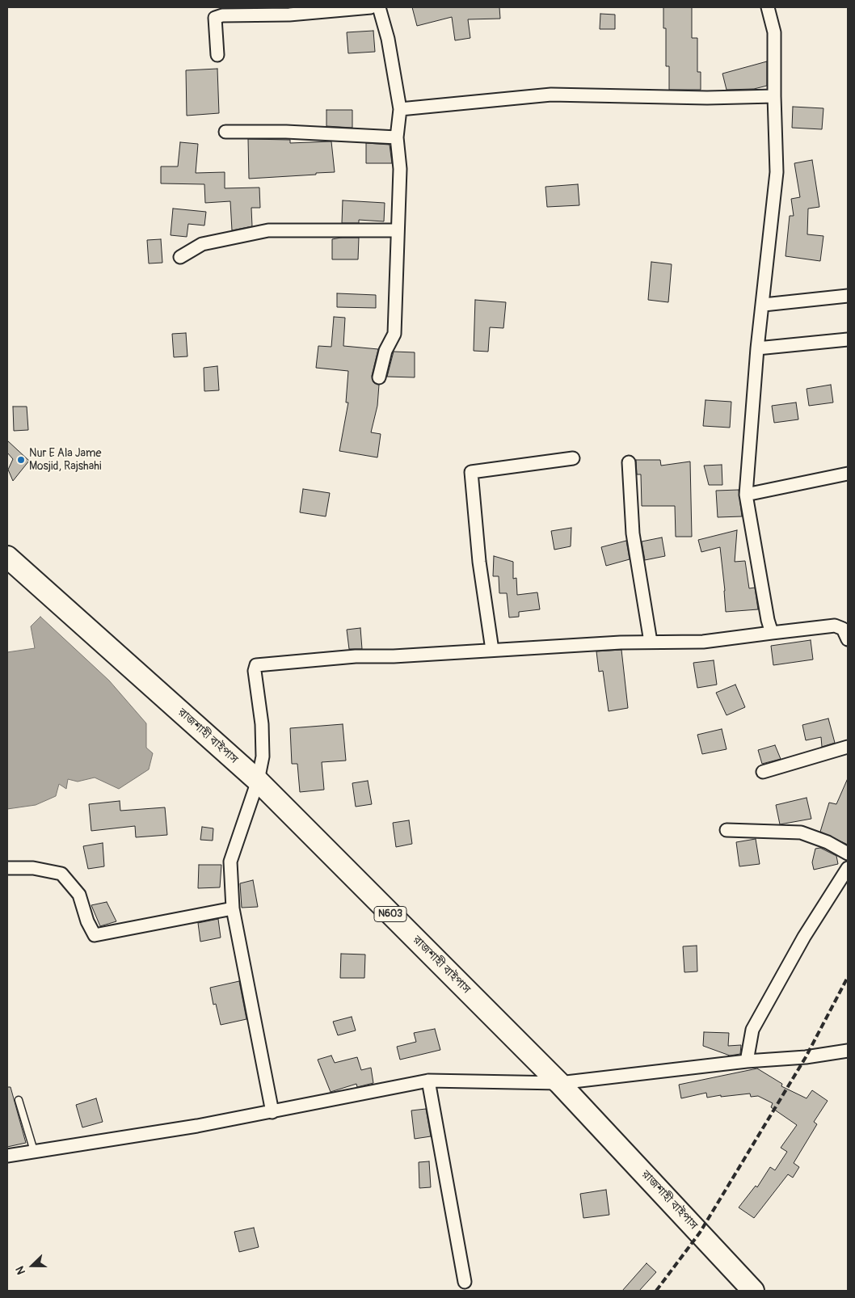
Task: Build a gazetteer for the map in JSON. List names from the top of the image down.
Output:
{
  "streets": {
    "highway": ["রাজশাহী বাইপাস", "N603"]
  },
  "places": ["Nur E Ala Jame Mosjid, Rajshahi"],
  "north": "left"
}
